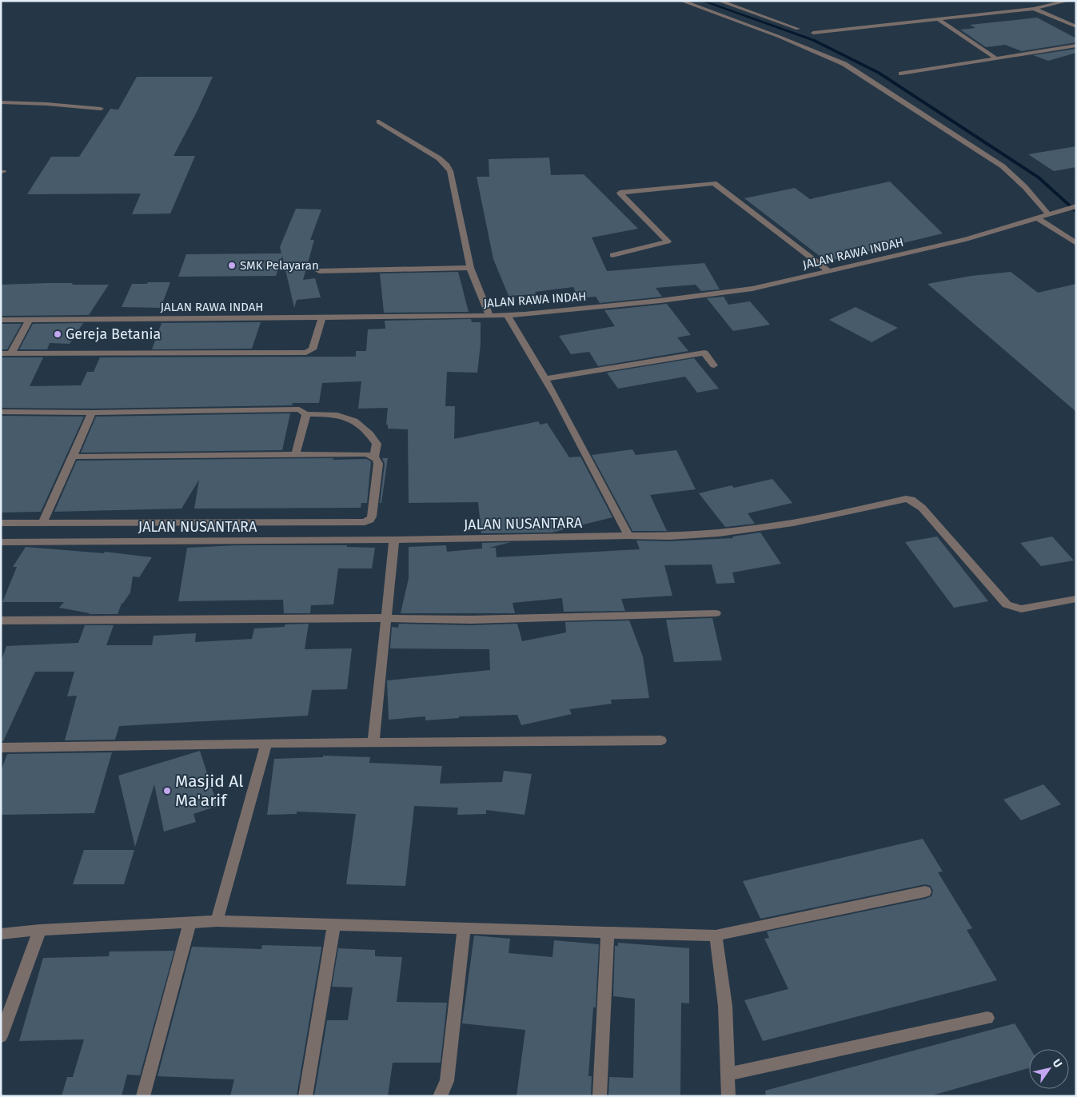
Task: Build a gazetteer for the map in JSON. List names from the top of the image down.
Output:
{
  "streets": {
    "street": ["JALAN RAWA INDAH", "JALAN NUSANTARA"]
  },
  "places": ["SMK Pelayaran", "Gereja Betania", "Masjid Al Ma'arif"],
  "north": "top right"
}
